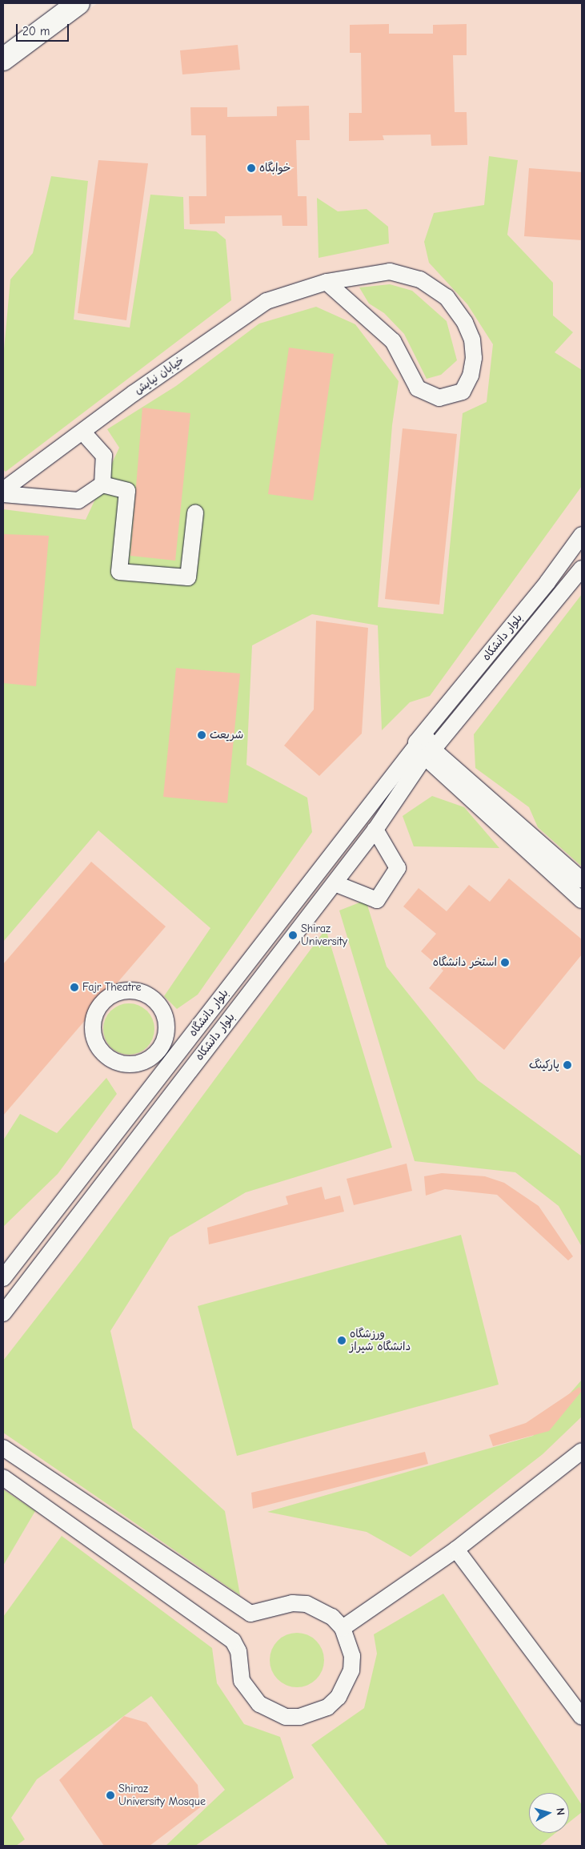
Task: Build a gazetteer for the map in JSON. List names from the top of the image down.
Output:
{
  "streets": {
    "street": ["خیابان نیایش", "بلوار دانشکاه", "بلوار دانشگاه"]
  },
  "crossings": [
    ["بلوار دانشکاه", "بلوار دانشگاه"]
  ],
  "places": [
    "خوابگاه",
    "شریعت",
    "Shiraz University",
    "استخر دانشگاه",
    "Fajr Theatre",
    "پارکینگ",
    "ورزشگاه دانشگاه شیراز",
    "Shiraz University Mosque"
  ],
  "scale_bar": "20 m",
  "north": "right"
}
